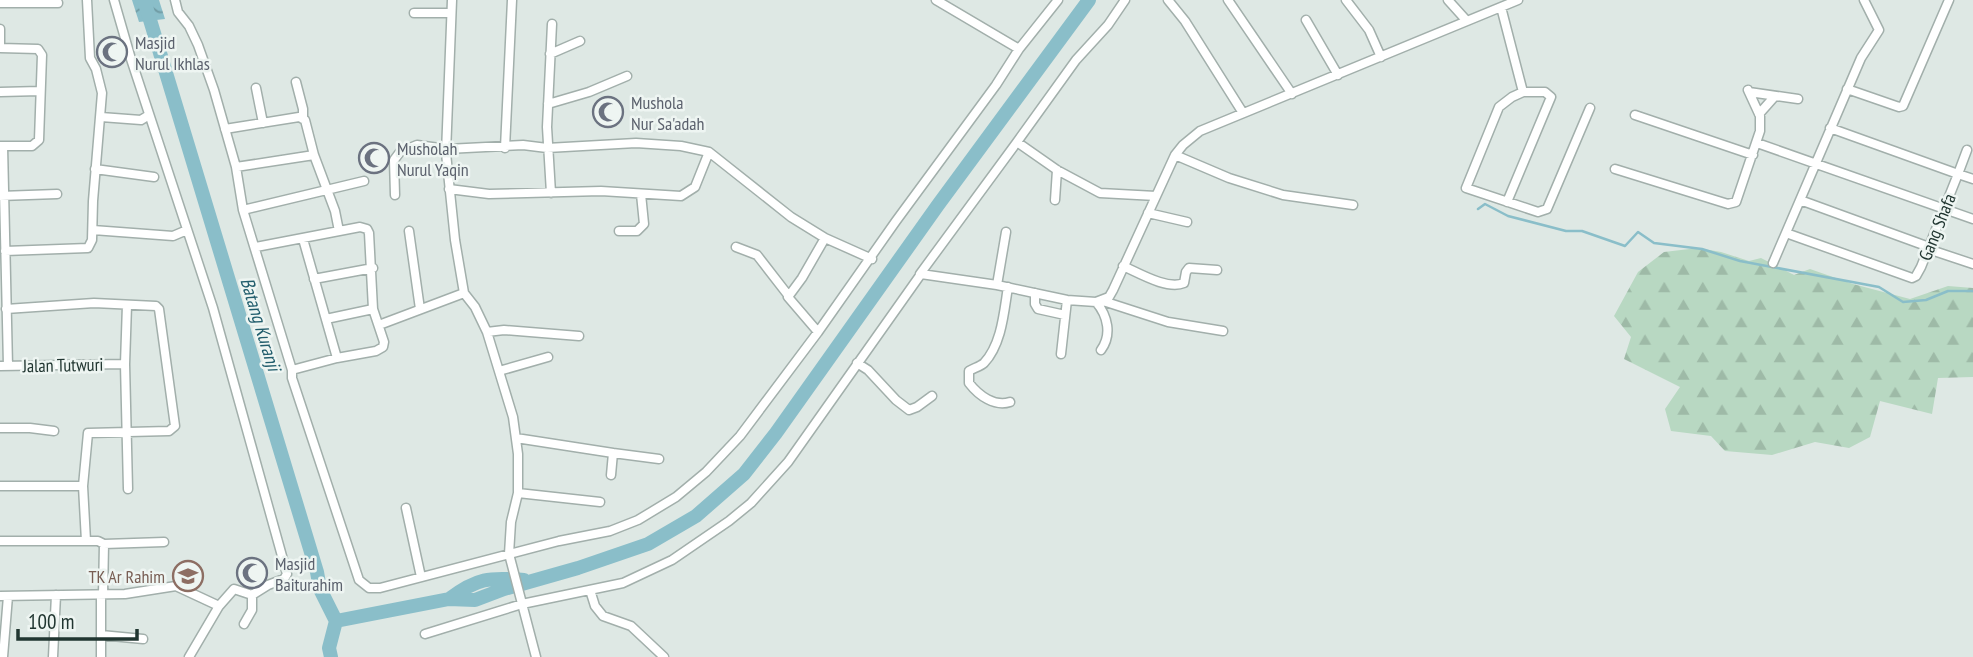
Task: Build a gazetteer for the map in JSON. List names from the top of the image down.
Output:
{
  "streets": {
    "street": ["Gang Shafa", "Jalan Tutwuri"]
  },
  "water": ["Batang Kuranji"],
  "places": {
    "mosque": [
      "Masjid Nurul Ikhlas",
      "Mushola Nur Sa'adah",
      "Musholah Nurul Yaqin",
      "Masjid Baiturahim"
    ],
    "school or university": ["TK Ar Rahim"]
  },
  "scale_bar": "100 m"
}
